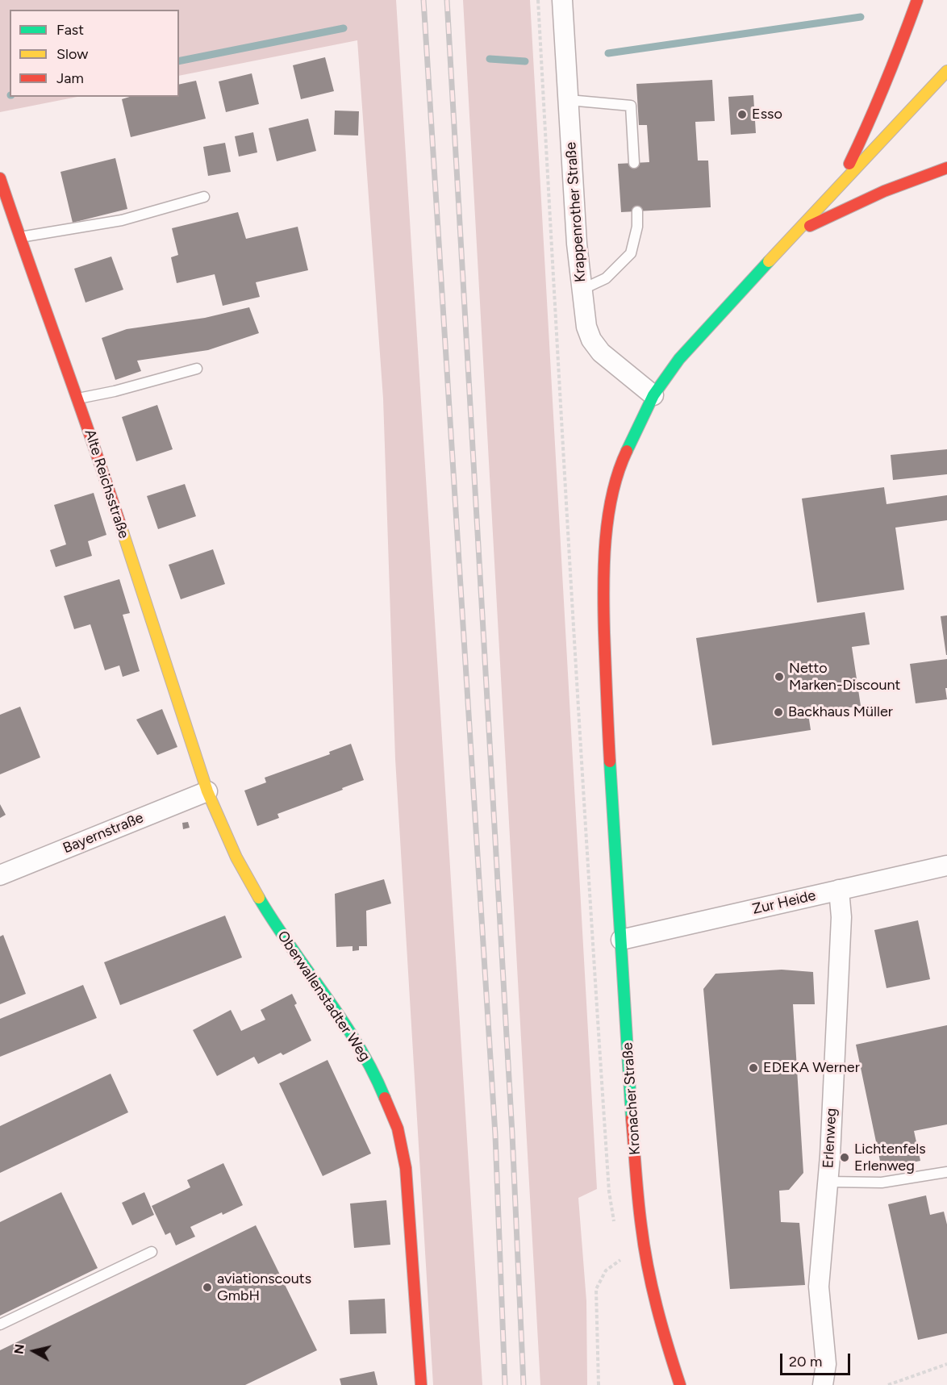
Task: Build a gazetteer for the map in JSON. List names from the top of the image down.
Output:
{
  "streets": {
    "main road": ["Alte Reichsstraße", "Oberwallenstadter Weg", "Kronacher Straße"],
    "street": [
      "Krappenrother Straße",
      "Bayernstraße",
      "Zur Heide",
      "Erlenweg"
    ]
  },
  "crossings": [
    ["Krappenrother Straße", "Kronacher Straße"],
    ["Alte Reichsstraße", "Bayernstraße"],
    ["Alte Reichsstraße", "Oberwallenstadter Weg"],
    ["Bayernstraße", "Oberwallenstadter Weg"],
    ["Zur Heide", "Kronacher Straße"],
    ["Zur Heide", "Erlenweg"]
  ],
  "places": [
    "Esso",
    "Netto Marken-Discount",
    "Backhaus Müller",
    "EDEKA Werner",
    "Lichtenfels Erlenweg",
    "aviationscouts GmbH"
  ],
  "legend": ["Fast", "Slow", "Jam"],
  "scale_bar": "20 m",
  "north": "left"
}
